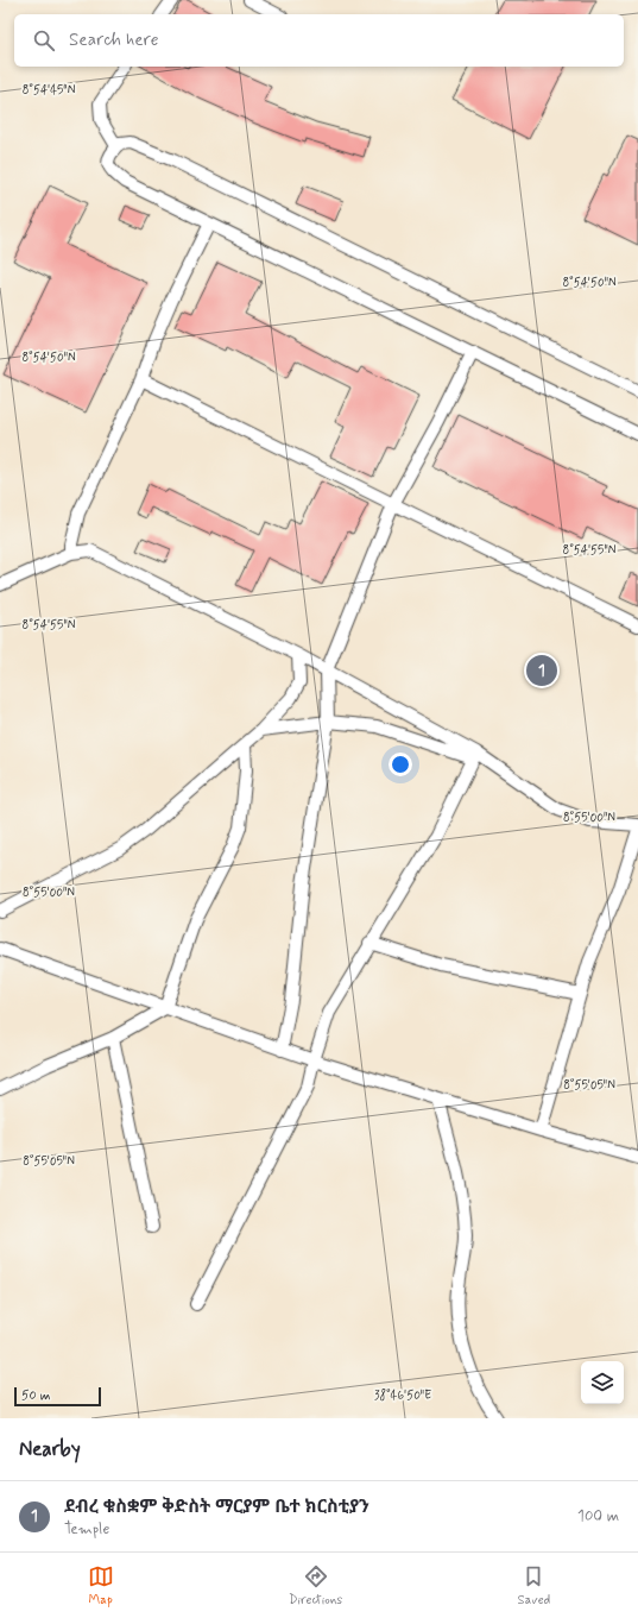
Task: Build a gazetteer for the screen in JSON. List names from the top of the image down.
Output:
{
  "scale_bar": "50 m",
  "page": {
    "search": "Search here",
    "pins": "1",
    "scale": "50 m",
    "heading": "Nearby",
    "list": [
      {
        "mark": "1",
        "name": "ደብረ ቁስቋም ቅድስት ማርያም ቤተ ክርስቲያን",
        "note": "Temple",
        "value": "100 m"
      }
    ],
    "nav": ["Map", "Directions", "Saved"]
  },
  "coordinates": [
    "8°54'45\"N",
    "8°54'50\"N",
    "8°54'55\"N",
    "8°55'00\"N",
    "8°55'05\"N",
    "38°46'50\"E"
  ]
}
